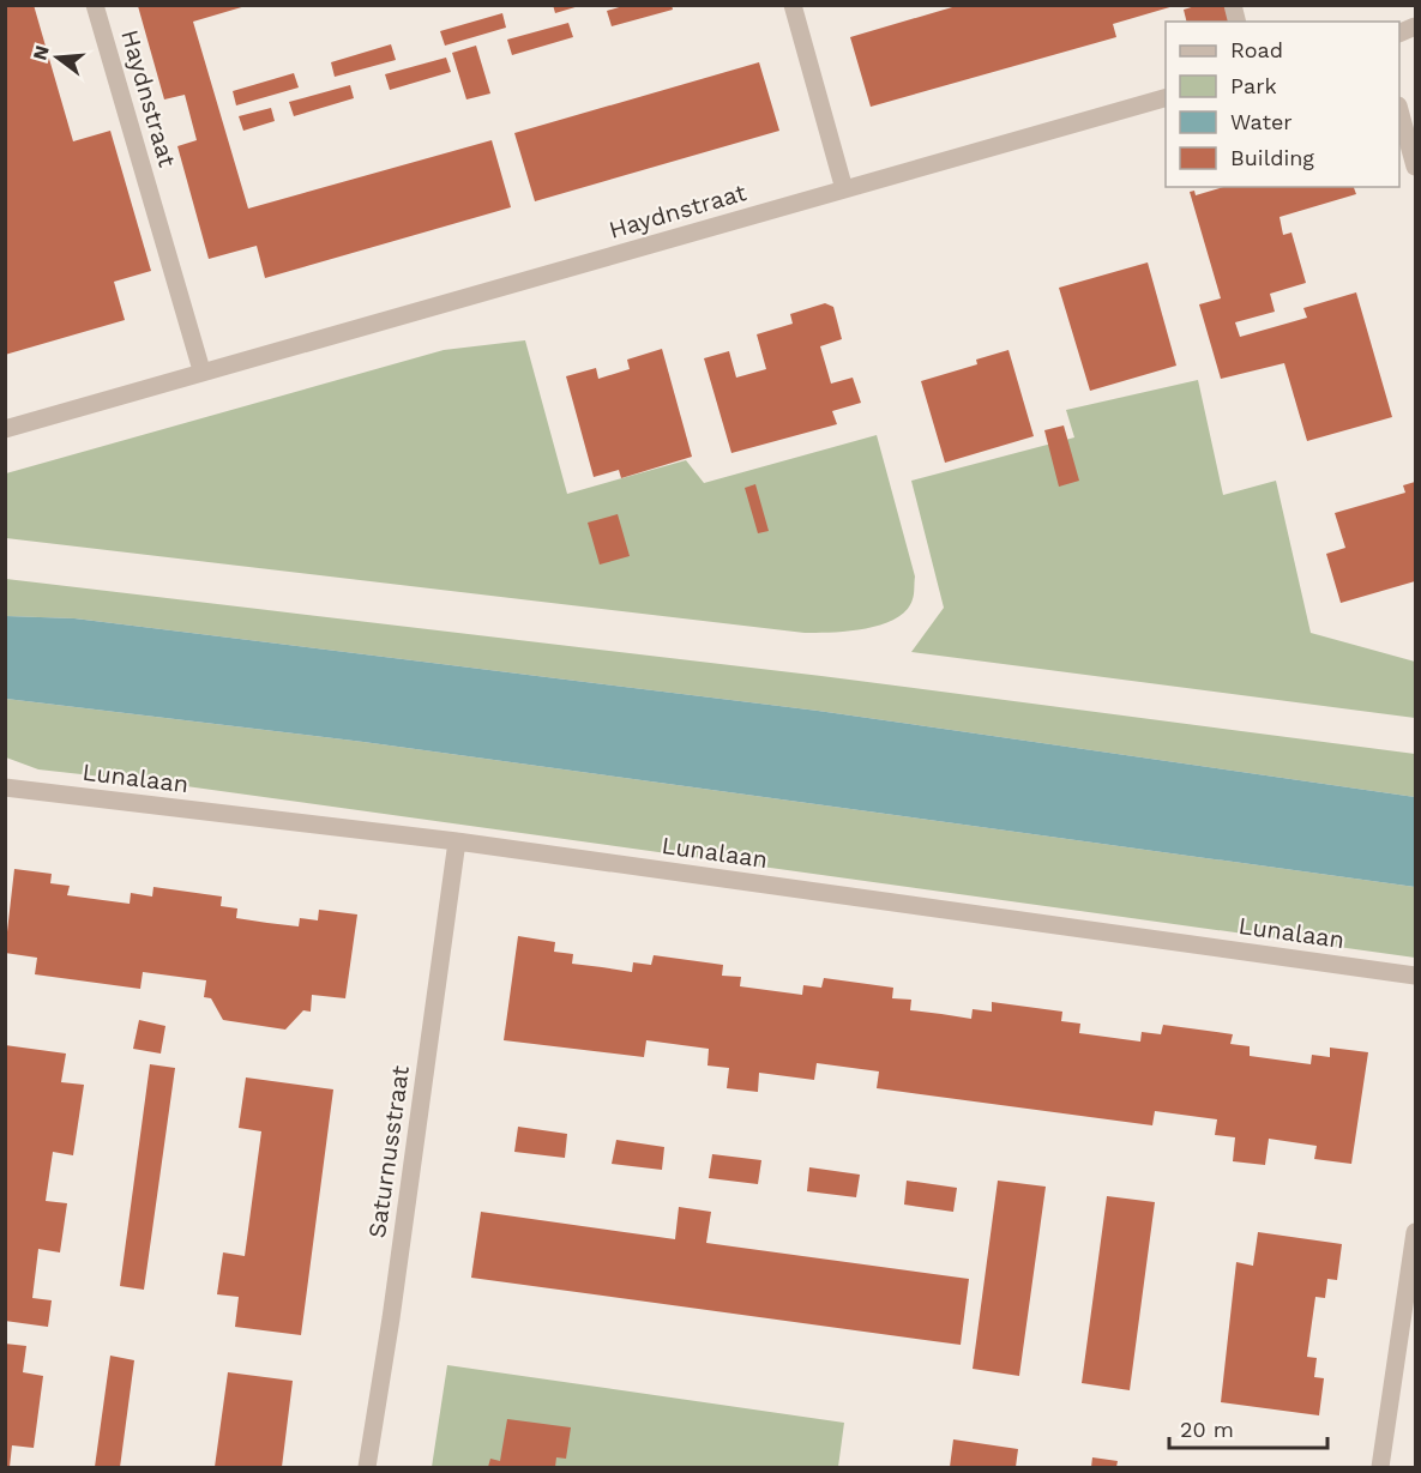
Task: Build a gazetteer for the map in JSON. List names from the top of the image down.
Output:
{
  "streets": {
    "street": ["Haydnstraat", "Lunalaan", "Saturnusstraat"]
  },
  "crossings": [
    ["Lunalaan", "Saturnusstraat"]
  ],
  "legend": [
    "Road",
    "Park",
    "Water",
    "Building"
  ],
  "scale_bar": "20 m",
  "north": "left"
}
